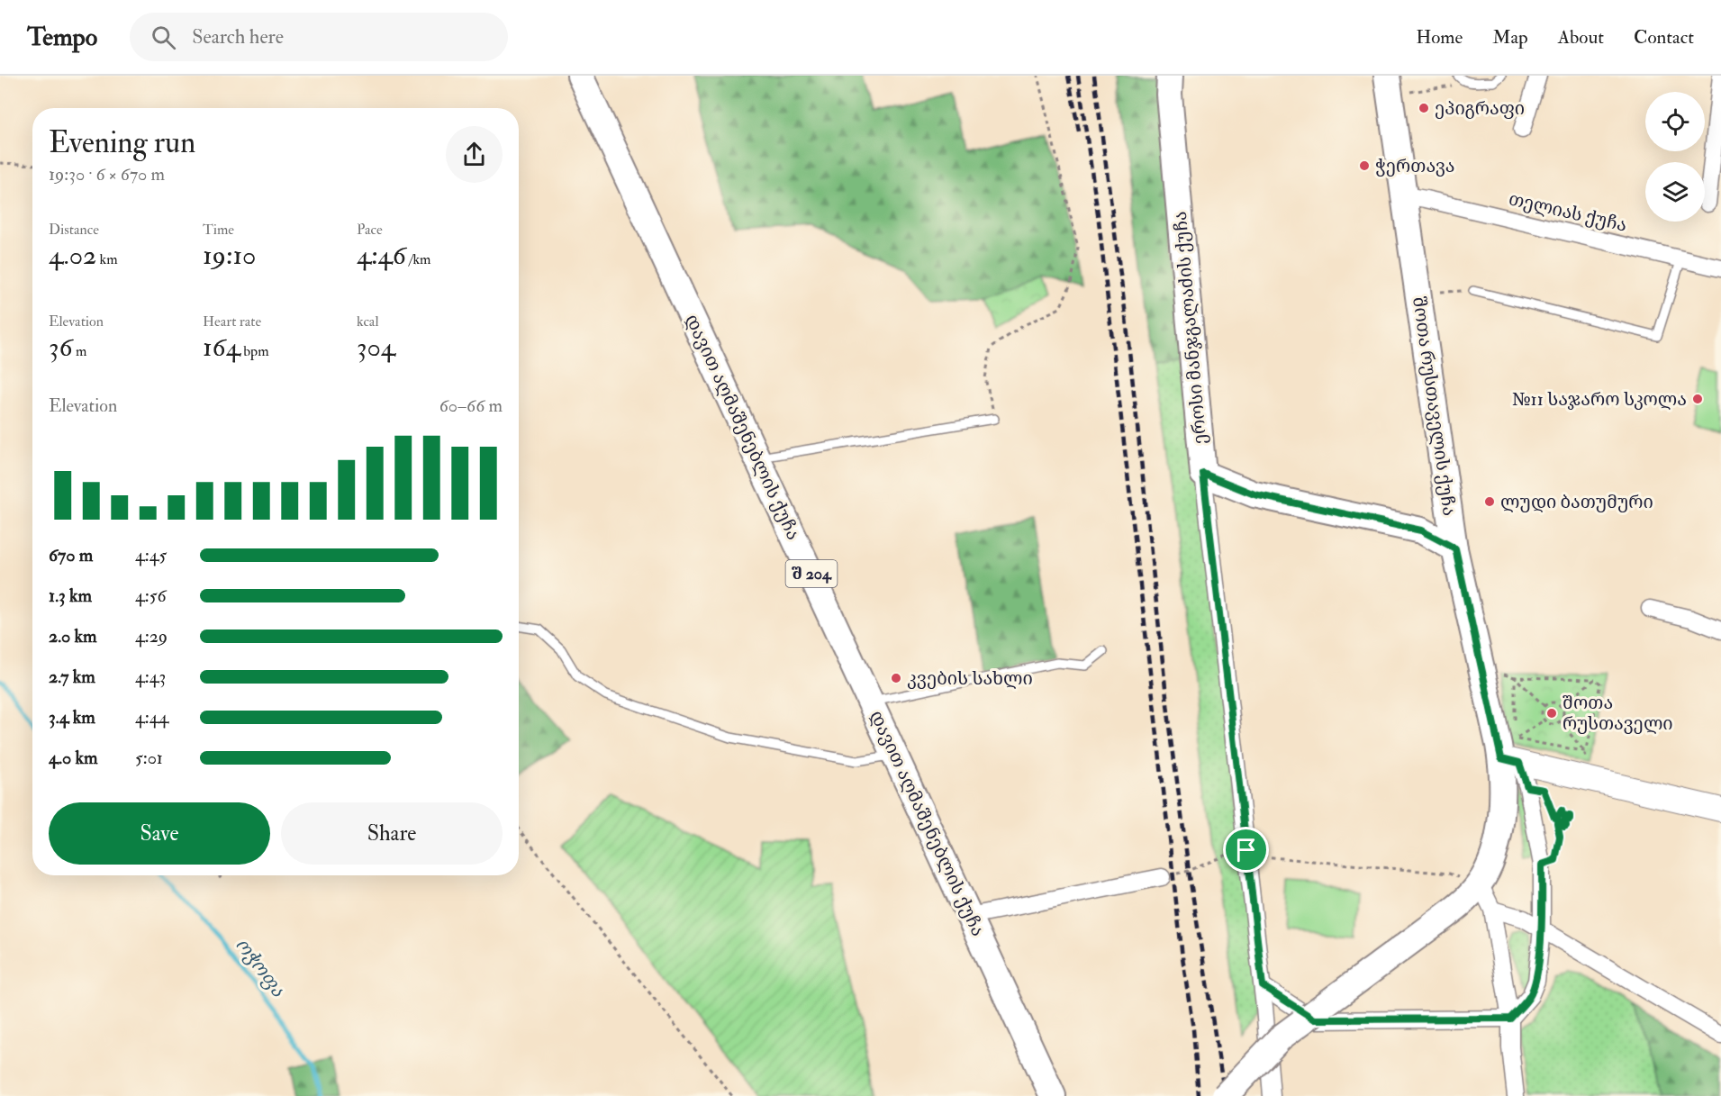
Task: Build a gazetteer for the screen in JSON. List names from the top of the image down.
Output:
{
  "streets": {
    "main road": [
      "ეროსი მანჯგალაძის ქუჩა",
      "შოთა რუსთაველის ქუჩა",
      "დავით აღმაშენებლის ქუჩა",
      "შ 204"
    ],
    "street": ["თელიას ქუჩა"]
  },
  "crossings": [
    ["თელიას ქუჩა", "შოთა რუსთაველის ქუჩა"]
  ],
  "water": ["ოჭოფა"],
  "places": [
    "ეპიგრაფი",
    "ჭერთავა",
    "№11 საჯარო სკოლა",
    "ლუდი ბათუმური",
    "კვების სახლი",
    "შოთა რუსთაველი"
  ],
  "page": {
    "header": "Tempo",
    "search": "Search here",
    "nav": [
      "Home",
      "Map",
      "About",
      "Contact"
    ],
    "heading": ["Evening run", "19:30 · 6 × 670 m"],
    "stats": [
      ["Distance", "4.02 km"],
      ["Time", "19:10"],
      ["Pace", "4:46 /km"],
      ["Elevation", "36 m"],
      ["Heart rate", "164 bpm"],
      ["kcal", "304"]
    ],
    "chart": ["Elevation", "60–66 m"],
    "list": [
      {
        "name": "670 m",
        "note": "4:45"
      },
      {
        "name": "1.3 km",
        "note": "4:56"
      },
      {
        "name": "2.0 km",
        "note": "4:29"
      },
      {
        "name": "2.7 km",
        "note": "4:43"
      },
      {
        "name": "3.4 km",
        "note": "4:44"
      },
      {
        "name": "4.0 km",
        "note": "5:01"
      }
    ],
    "buttons": ["Save", "Share"]
  }
}
